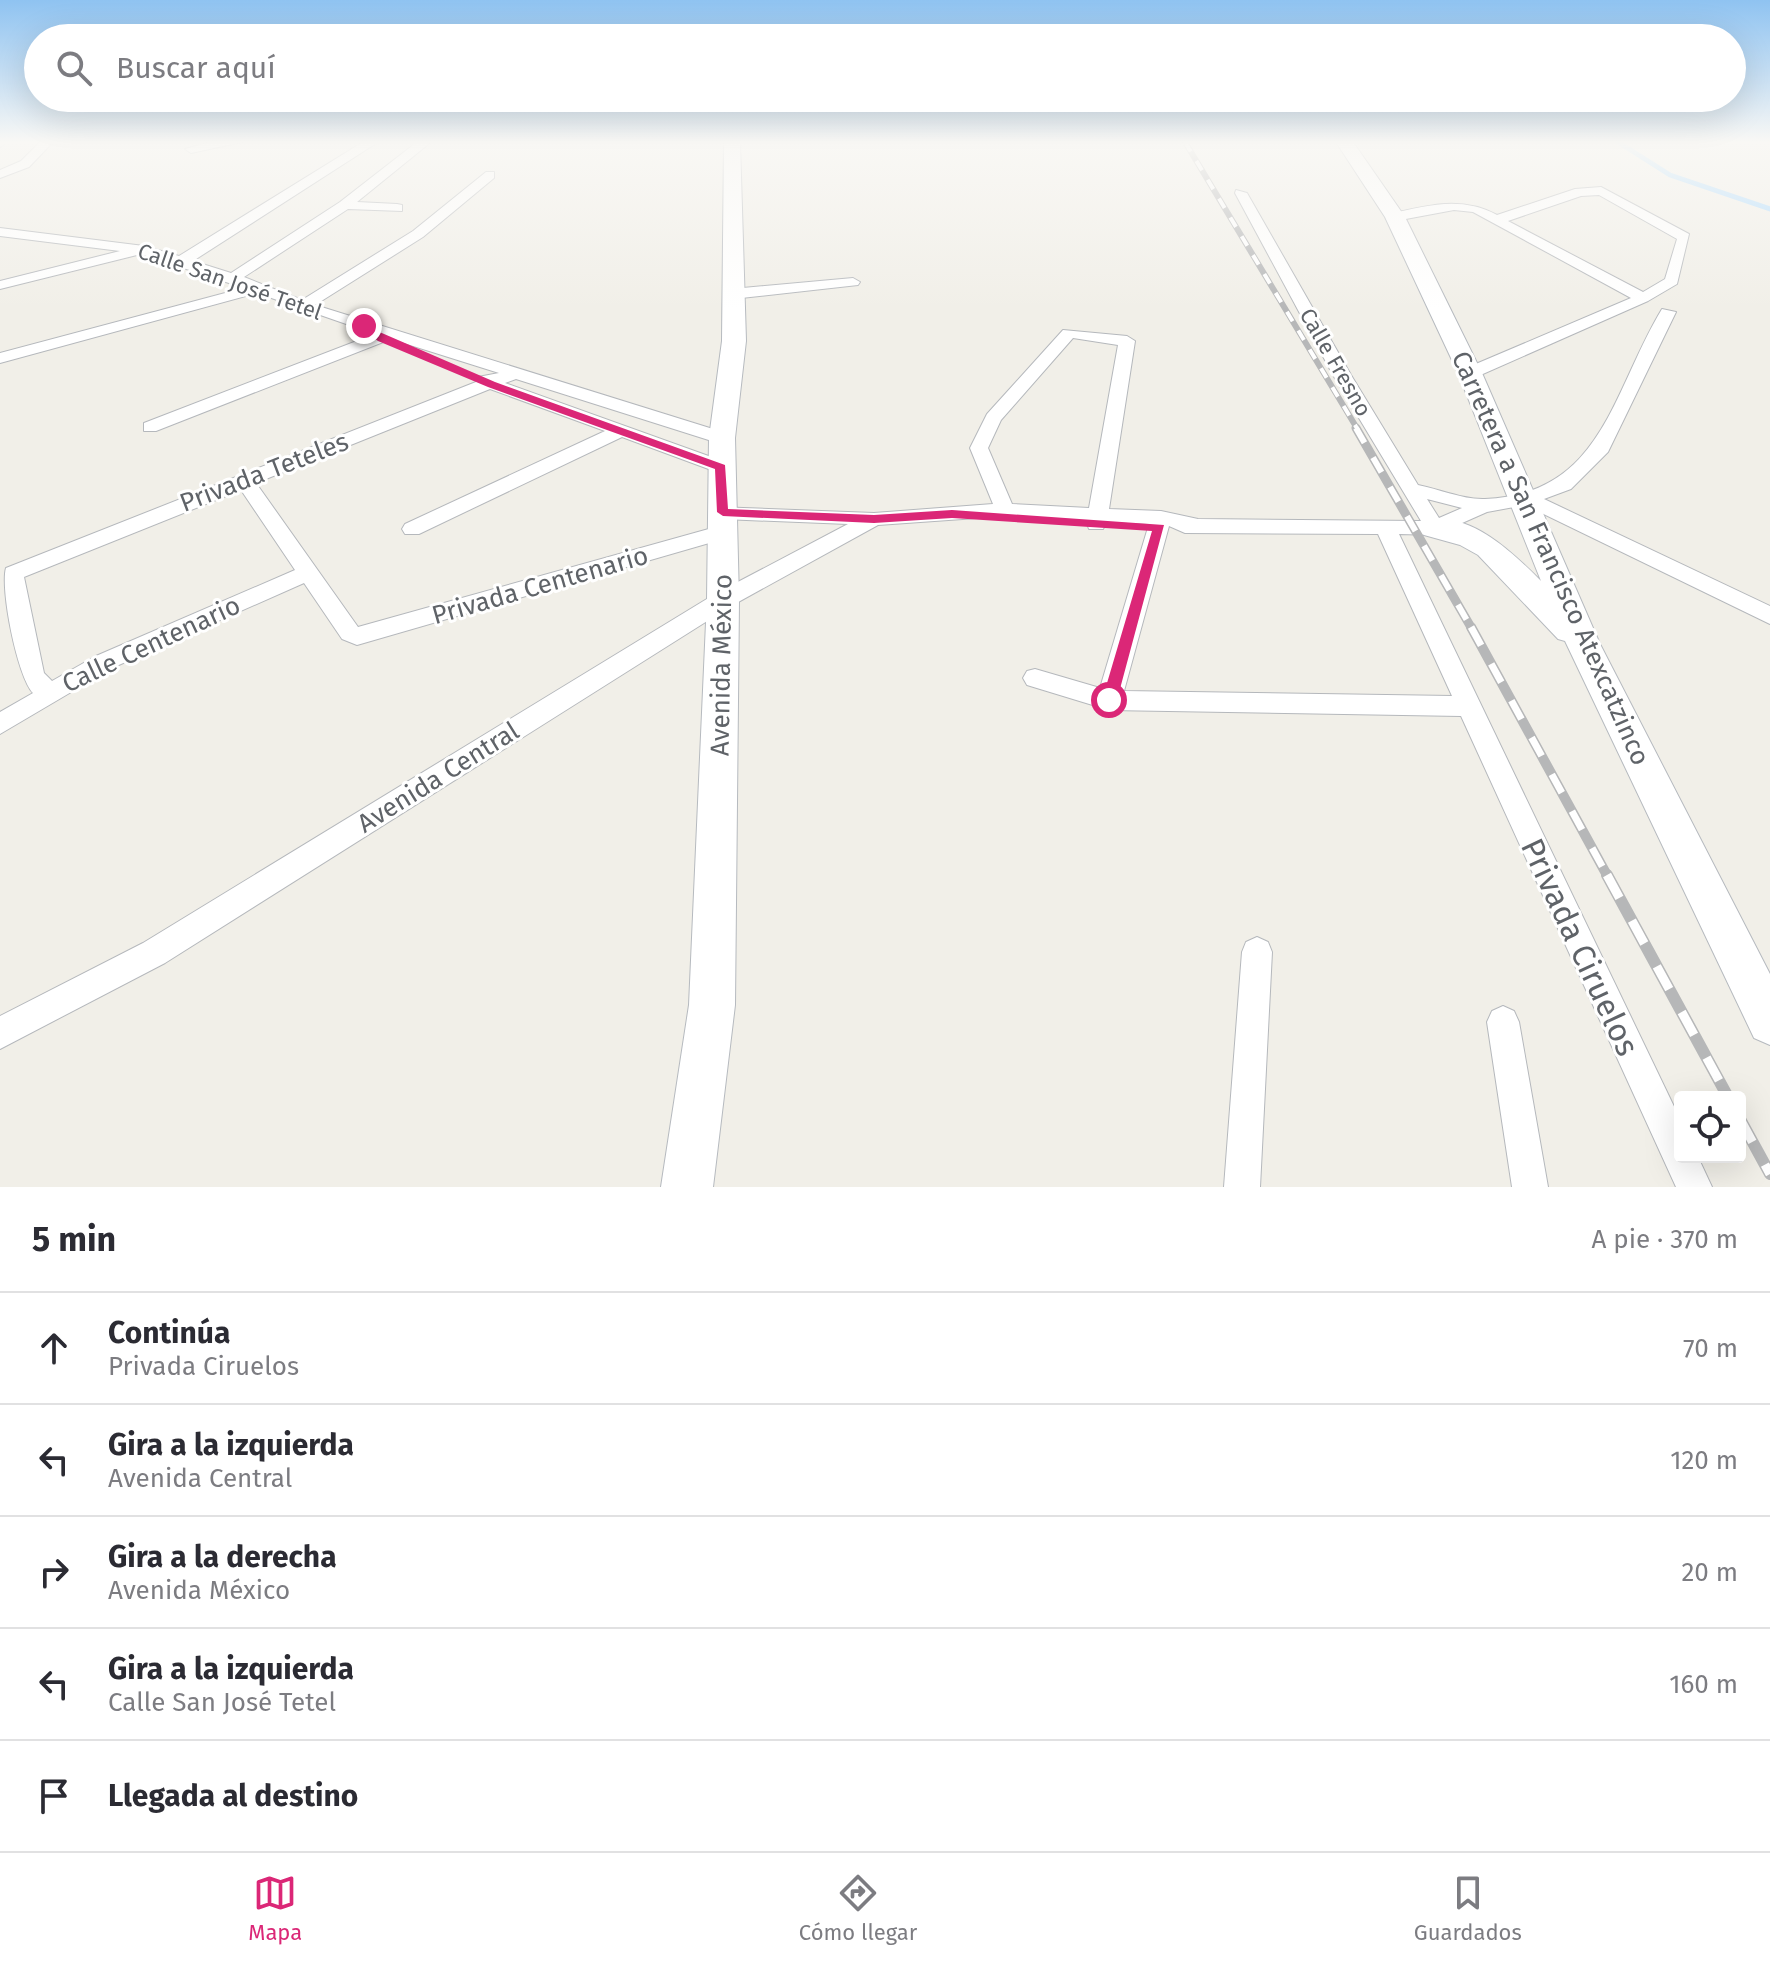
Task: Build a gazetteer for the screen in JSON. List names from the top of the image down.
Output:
{
  "streets": {
    "street": [
      "Calle San José Tetel",
      "Calle Fresno",
      "Privada Teteles",
      "Carretera a San Francisco Atexcatzinco",
      "Privada Centenario",
      "Calle Centenario",
      "Avenida México",
      "Avenida Central",
      "Privada Ciruelos"
    ]
  },
  "crossings": [
    ["Calle San José Tetel", "Privada Teteles"],
    ["Calle San José Tetel", "Avenida México"],
    ["Calle Fresno", "Avenida Central"],
    ["Privada Teteles", "Calle Centenario"],
    ["Carretera a San Francisco Atexcatzinco", "Avenida Central"],
    ["Privada Centenario", "Calle Centenario"],
    ["Privada Centenario", "Avenida México"],
    ["Privada Centenario", "Avenida Central"],
    ["Avenida México", "Avenida Central"],
    ["Avenida Central", "Privada Ciruelos"]
  ],
  "page": {
    "search": "Buscar aquí",
    "heading": ["5 min", "A pie · 370 m"],
    "list": [
      ["Continúa", "Privada Ciruelos", "70 m"],
      ["Gira a la izquierda", "Avenida Central", "120 m"],
      ["Gira a la derecha", "Avenida México", "20 m"],
      ["Gira a la izquierda", "Calle San José Tetel", "160 m"],
      "Llegada al destino"
    ],
    "nav": ["Mapa", "Cómo llegar", "Guardados"]
  }
}
